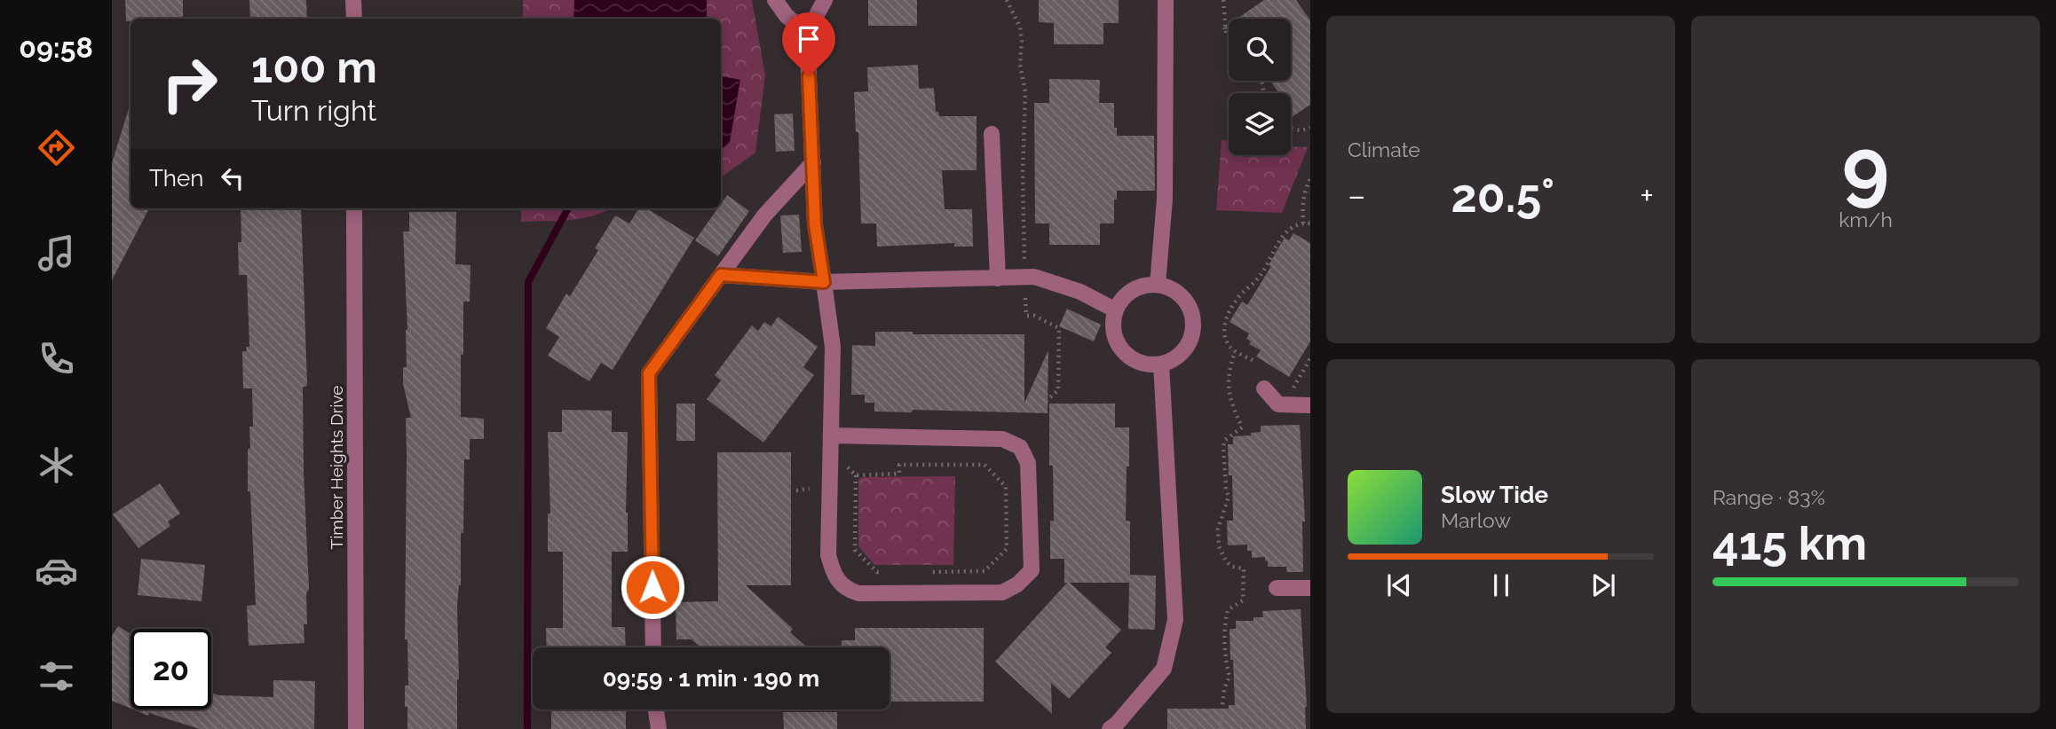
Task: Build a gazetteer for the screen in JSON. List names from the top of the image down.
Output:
{
  "streets": {
    "street": ["Timber Heights Drive"]
  },
  "page": {
    "tabs": "09:58",
    "tile": [
      "Climate",
      ["9", "km/h"],
      ["Range · 83%", "415 km"]
    ],
    "turn": ["100 m", "Turn right"],
    "then": "Then",
    "heat": ["−", "20.5°", "+"],
    "song": ["Slow Tide", "Marlow"],
    "limit": "20",
    "trip": "09:59 · 1 min · 190 m"
  }
}
